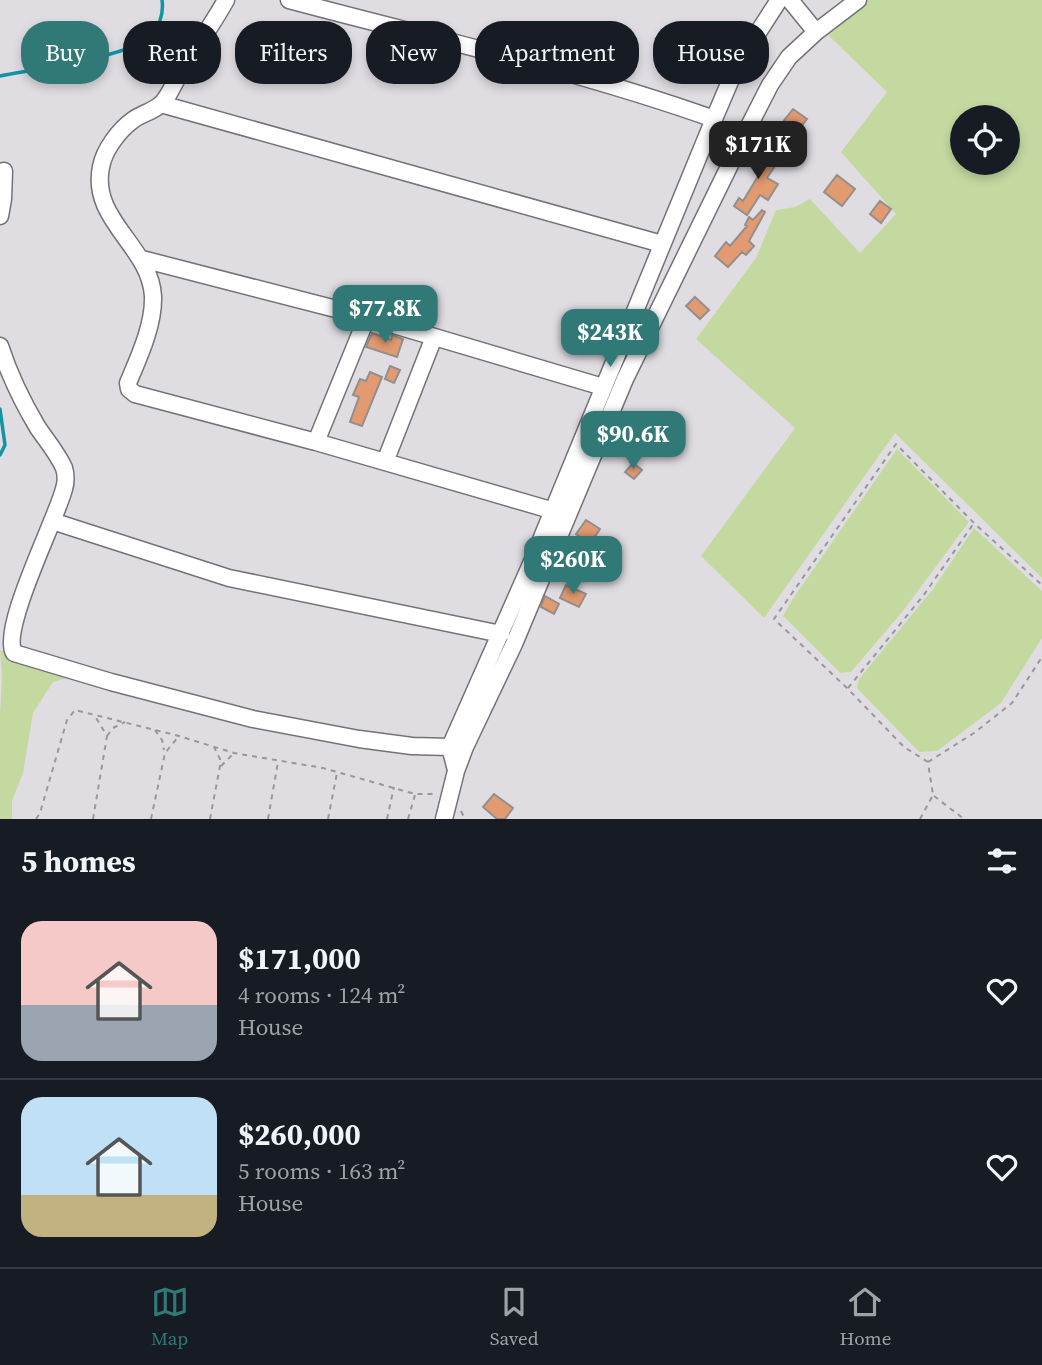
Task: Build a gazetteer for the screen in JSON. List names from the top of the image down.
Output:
{
  "page": {
    "chip": [
      "Buy",
      "Rent",
      "Filters",
      "New",
      "Apartment",
      "House"
    ],
    "price": [
      "$171K",
      "$77.8K",
      "$243K",
      "$90.6K",
      "$260K"
    ],
    "heading": "5 homes",
    "list": [
      {
        "name": "$171,000",
        "note": "4 rooms · 124 m² · House"
      },
      {
        "name": "$260,000",
        "note": "5 rooms · 163 m² · House"
      }
    ],
    "tabs": ["Map", "Saved", "Home"]
  }
}
